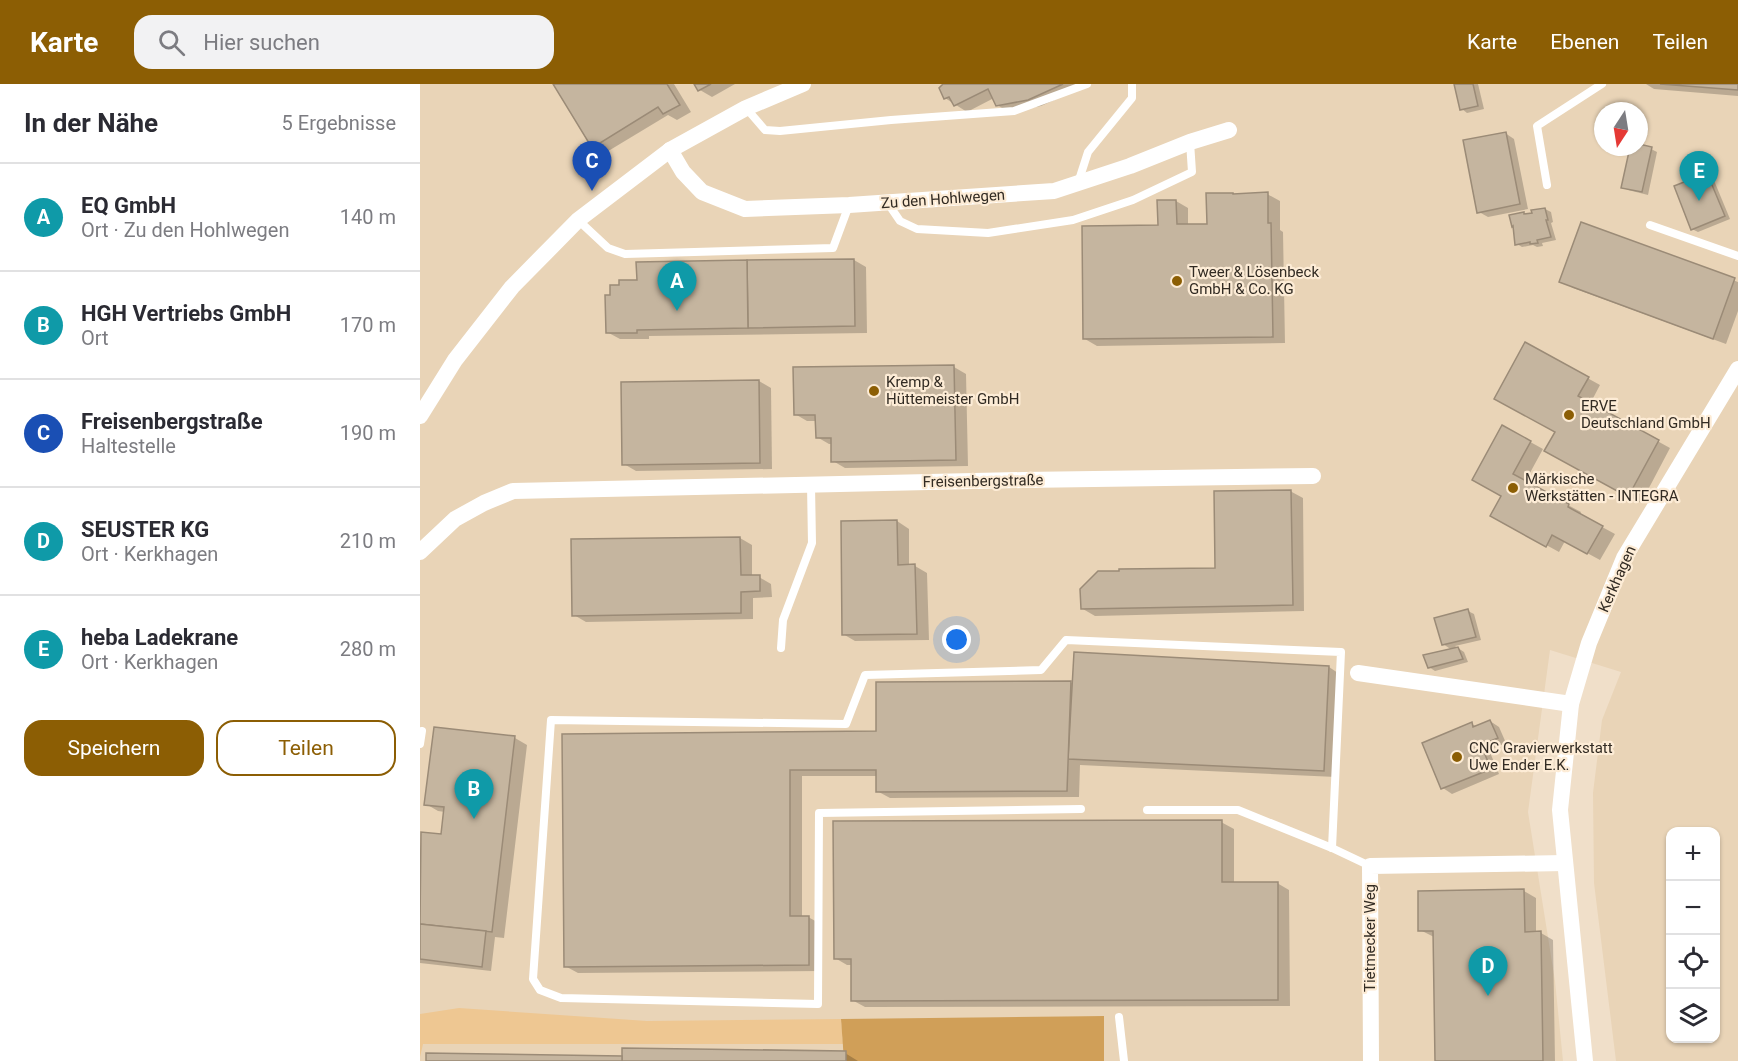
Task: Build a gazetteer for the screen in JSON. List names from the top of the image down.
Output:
{
  "streets": {
    "street": [
      "Zu den Hohlwegen",
      "Freisenbergstraße",
      "Kerkhagen",
      "Tietmecker Weg"
    ]
  },
  "crossings": [
    ["Kerkhagen", "Tietmecker Weg"]
  ],
  "places": [
    "Tweer & Lösenbeck GmbH & Co. KG",
    "Kremp & Hüttemeister GmbH",
    "ERVE Deutschland GmbH",
    "Märkische Werkstätten - INTEGRA",
    "CNC Gravierwerkstatt Uwe Ender E.K."
  ],
  "north": "bottom",
  "page": {
    "header": "Karte",
    "search": "Hier suchen",
    "nav": ["Karte", "Ebenen", "Teilen"],
    "heading": ["In der Nähe", "5 Ergebnisse"],
    "pins": [
      "C",
      "E",
      "A",
      "B",
      "D"
    ],
    "list": [
      {
        "mark": "A",
        "name": "EQ GmbH",
        "note": "Ort · Zu den Hohlwegen",
        "value": "140 m"
      },
      {
        "mark": "B",
        "name": "HGH Vertriebs GmbH",
        "note": "Ort",
        "value": "170 m"
      },
      {
        "mark": "C",
        "name": "Freisenbergstraße",
        "note": "Haltestelle",
        "value": "190 m"
      },
      {
        "mark": "D",
        "name": "SEUSTER KG",
        "note": "Ort · Kerkhagen",
        "value": "210 m"
      },
      {
        "mark": "E",
        "name": "heba Ladekrane",
        "note": "Ort · Kerkhagen",
        "value": "280 m"
      }
    ],
    "buttons": ["Speichern", "Teilen"],
    "map_buttons": ["+", "−"]
  }
}
